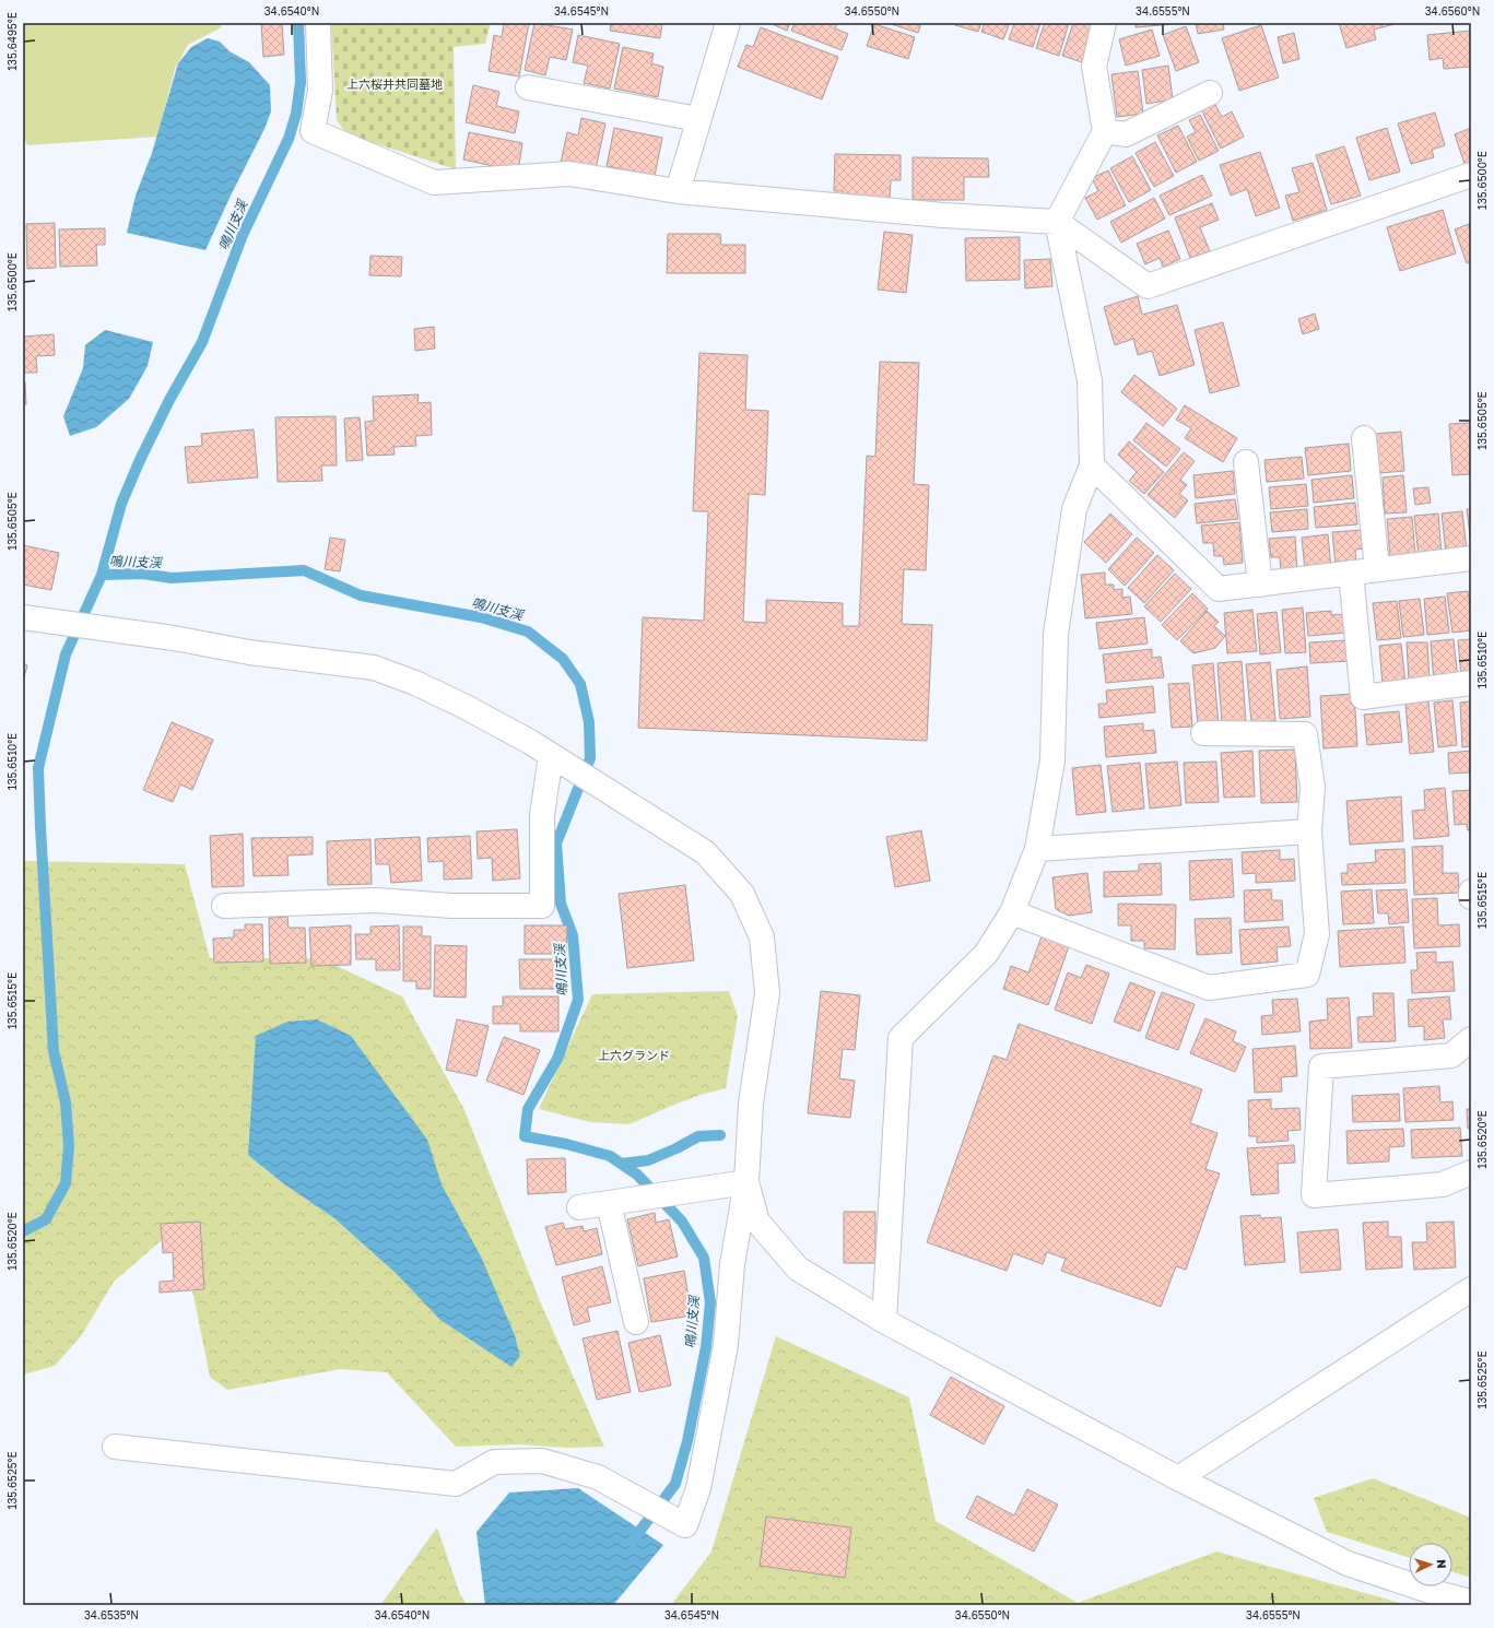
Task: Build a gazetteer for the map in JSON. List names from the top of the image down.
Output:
{
  "water": ["鳴川支渓"],
  "parks": ["上六桜井共同墓地", "上六グランド"],
  "north": "right",
  "coordinates": [
    "34.6540°N",
    "34.6545°N",
    "34.6550°N",
    "34.6555°N",
    "34.6560°N",
    "135.6495°E",
    "135.6500°E",
    "135.6505°E",
    "135.6510°E",
    "135.6515°E",
    "135.6520°E",
    "135.6525°E",
    "34.6535°N"
  ]
}
